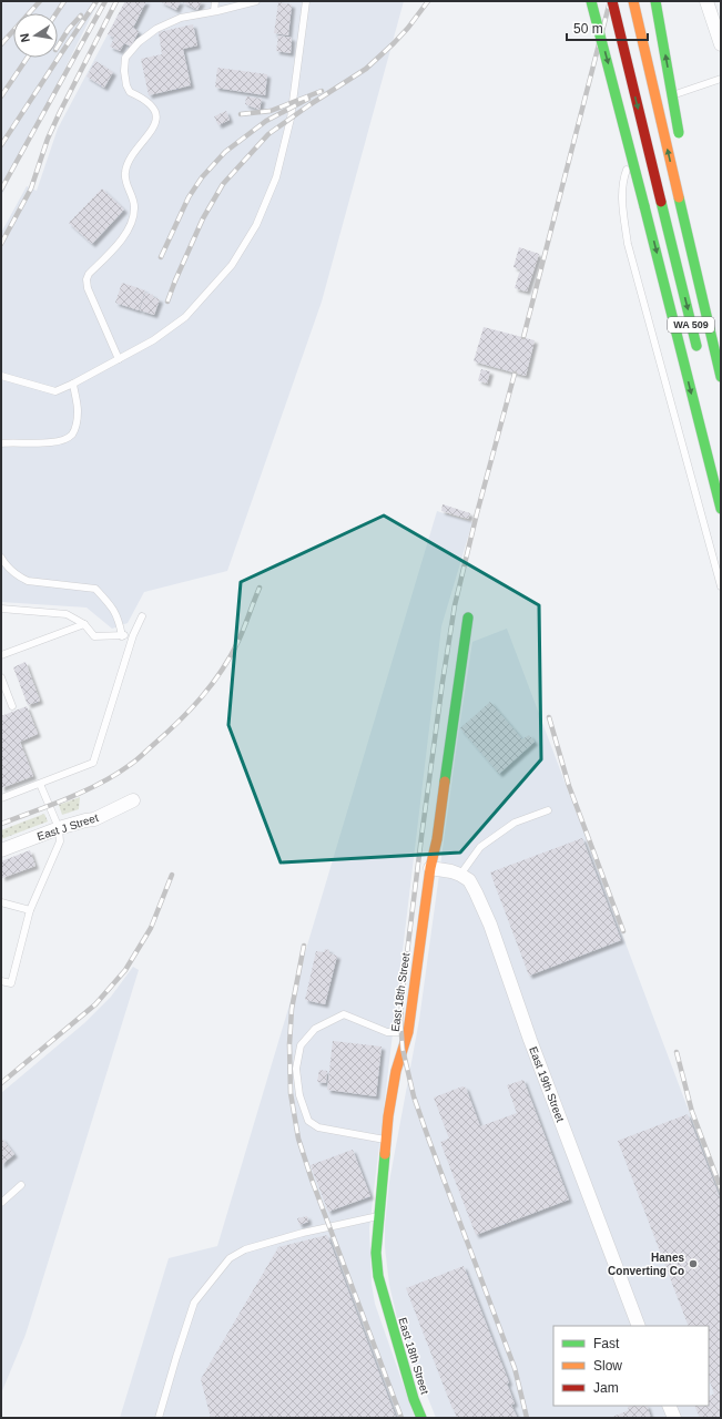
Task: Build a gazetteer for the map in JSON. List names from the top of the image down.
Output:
{
  "streets": {
    "main road": ["WA 509", "East 18th Street"],
    "street": ["East J Street", "East 19th Street"]
  },
  "places": ["Hanes Converting Co"],
  "legend": ["Fast", "Slow", "Jam"],
  "scale_bar": "50 m",
  "north": "left"
}
